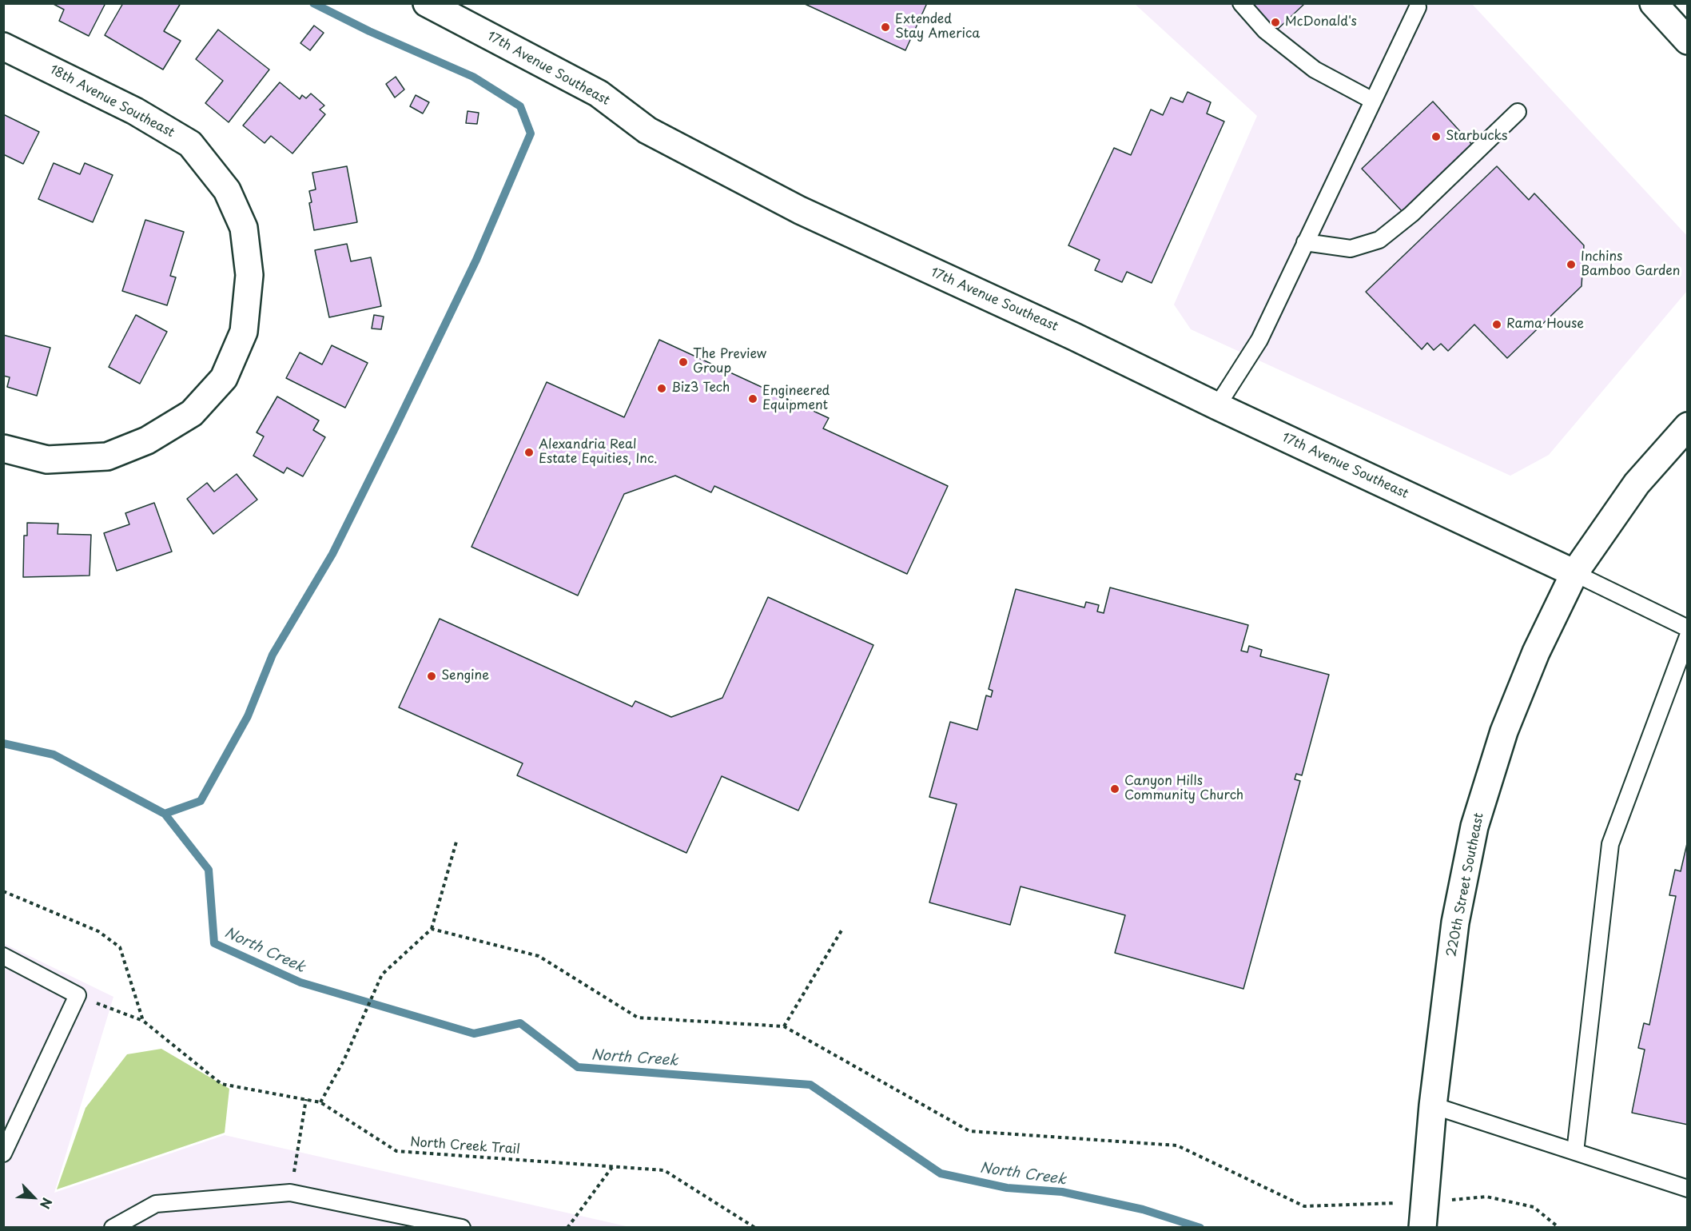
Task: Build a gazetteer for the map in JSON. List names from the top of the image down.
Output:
{
  "streets": {
    "street": ["17th Avenue Southeast", "18th Avenue Southeast", "220th Street Southeast"],
    "path": ["North Creek Trail"]
  },
  "crossings": [
    ["17th Avenue Southeast", "220th Street Southeast"]
  ],
  "water": ["North Creek"],
  "places": [
    "McDonald's",
    "Extended Stay America",
    "Starbucks",
    "Inchins Bamboo Garden",
    "Rama House",
    "The Preview Group",
    "Biz3 Tech",
    "Engineered Equipment",
    "Alexandria Real Estate Equities, Inc.",
    "Sengine",
    "Canyon Hills Community Church"
  ],
  "north": "bottom right"
}
